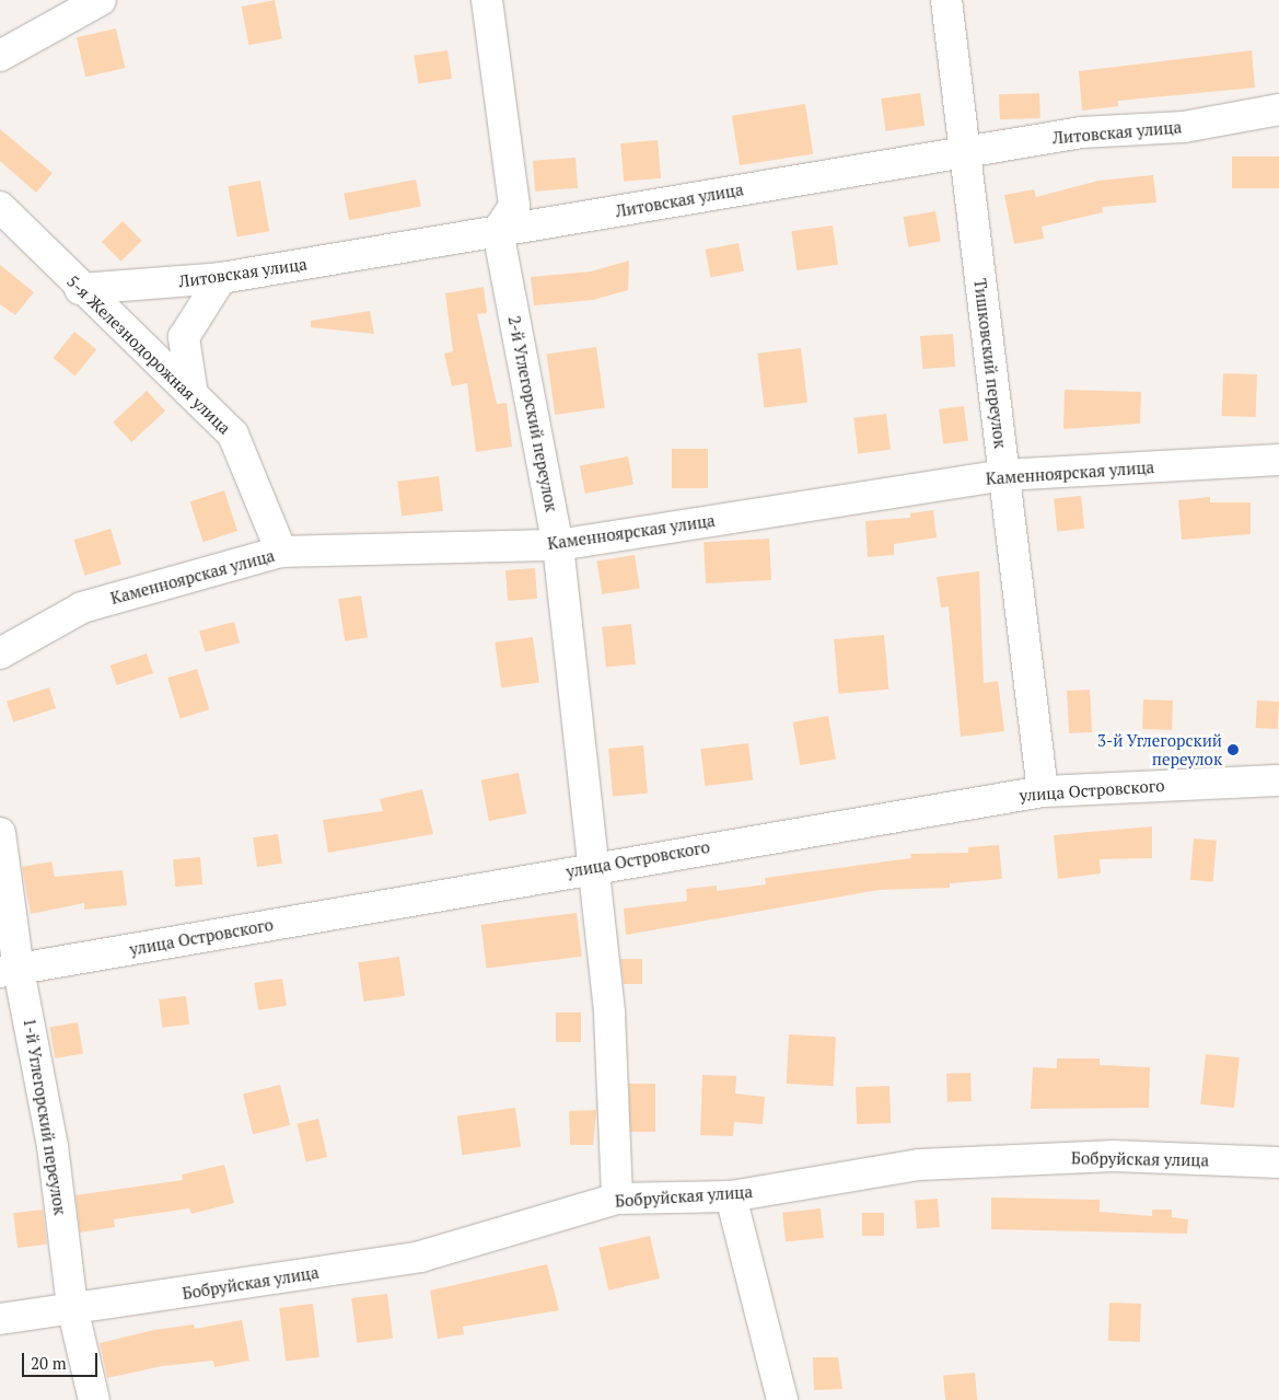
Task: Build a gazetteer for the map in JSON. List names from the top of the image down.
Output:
{
  "streets": {
    "street": [
      "Литовская улица",
      "5-я Железнодорожная улица",
      "Тишковский переулок",
      "2-й Углегорский переулок",
      "Каменноярская улица",
      "улица Островского",
      "1-й Углегорский переулок",
      "Бобруйская улица"
    ]
  },
  "crossings": [
    ["Литовская улица", "5-я Железнодорожная улица"],
    ["Литовская улица", "Тишковский переулок"],
    ["Литовская улица", "2-й Углегорский переулок"],
    ["5-я Железнодорожная улица", "Каменноярская улица"],
    ["Тишковский переулок", "Каменноярская улица"],
    ["Тишковский переулок", "улица Островского"],
    ["2-й Углегорский переулок", "Каменноярская улица"],
    ["2-й Углегорский переулок", "улица Островского"],
    ["2-й Углегорский переулок", "Бобруйская улица"],
    ["улица Островского", "1-й Углегорский переулок"],
    ["1-й Углегорский переулок", "Бобруйская улица"]
  ],
  "places": ["3-й Углегорский переулок"],
  "scale_bar": "20 m"
}
